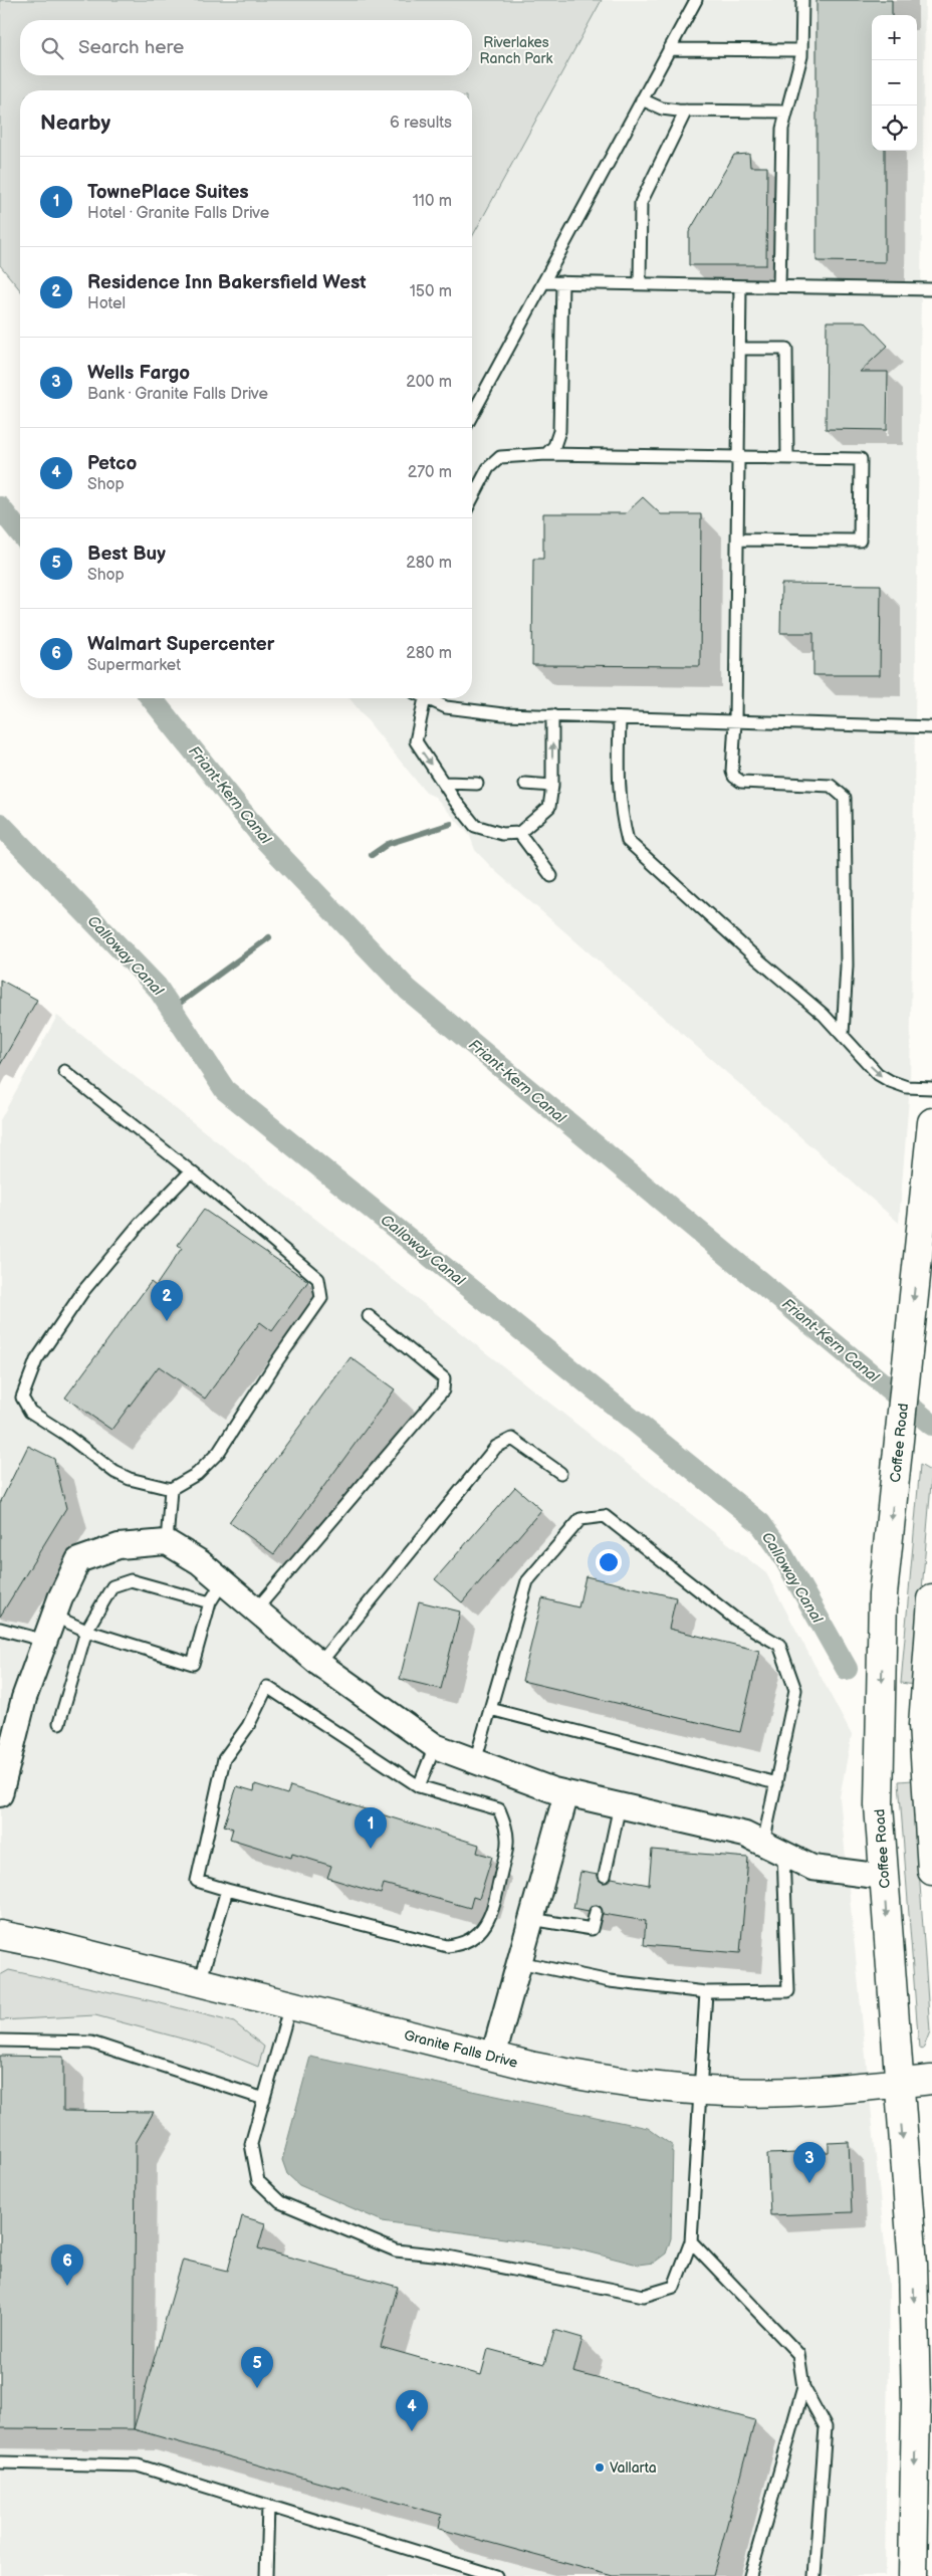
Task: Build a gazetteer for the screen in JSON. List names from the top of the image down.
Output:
{
  "streets": {
    "main road": ["Coffee Road", "Granite Falls Drive"]
  },
  "crossings": [
    ["Coffee Road", "Granite Falls Drive"]
  ],
  "one_way": ["Coffee Road"],
  "water": ["Friant-Kern Canal", "Calloway Canal"],
  "parks": ["Riverlakes Ranch Park"],
  "places": ["Vallarta"],
  "page": {
    "map_buttons": ["+", "−"],
    "search": "Search here",
    "heading": ["Nearby", "6 results"],
    "list": [
      {
        "mark": "1",
        "name": "TownePlace Suites",
        "note": "Hotel · Granite Falls Drive",
        "value": "110 m"
      },
      {
        "mark": "2",
        "name": "Residence Inn Bakersfield West",
        "note": "Hotel",
        "value": "150 m"
      },
      {
        "mark": "3",
        "name": "Wells Fargo",
        "note": "Bank · Granite Falls Drive",
        "value": "200 m"
      },
      {
        "mark": "4",
        "name": "Petco",
        "note": "Shop",
        "value": "270 m"
      },
      {
        "mark": "5",
        "name": "Best Buy",
        "note": "Shop",
        "value": "280 m"
      },
      {
        "mark": "6",
        "name": "Walmart Supercenter",
        "note": "Supermarket",
        "value": "280 m"
      }
    ],
    "pins": [
      "2",
      "1",
      "3",
      "6",
      "5",
      "4"
    ]
  }
}
